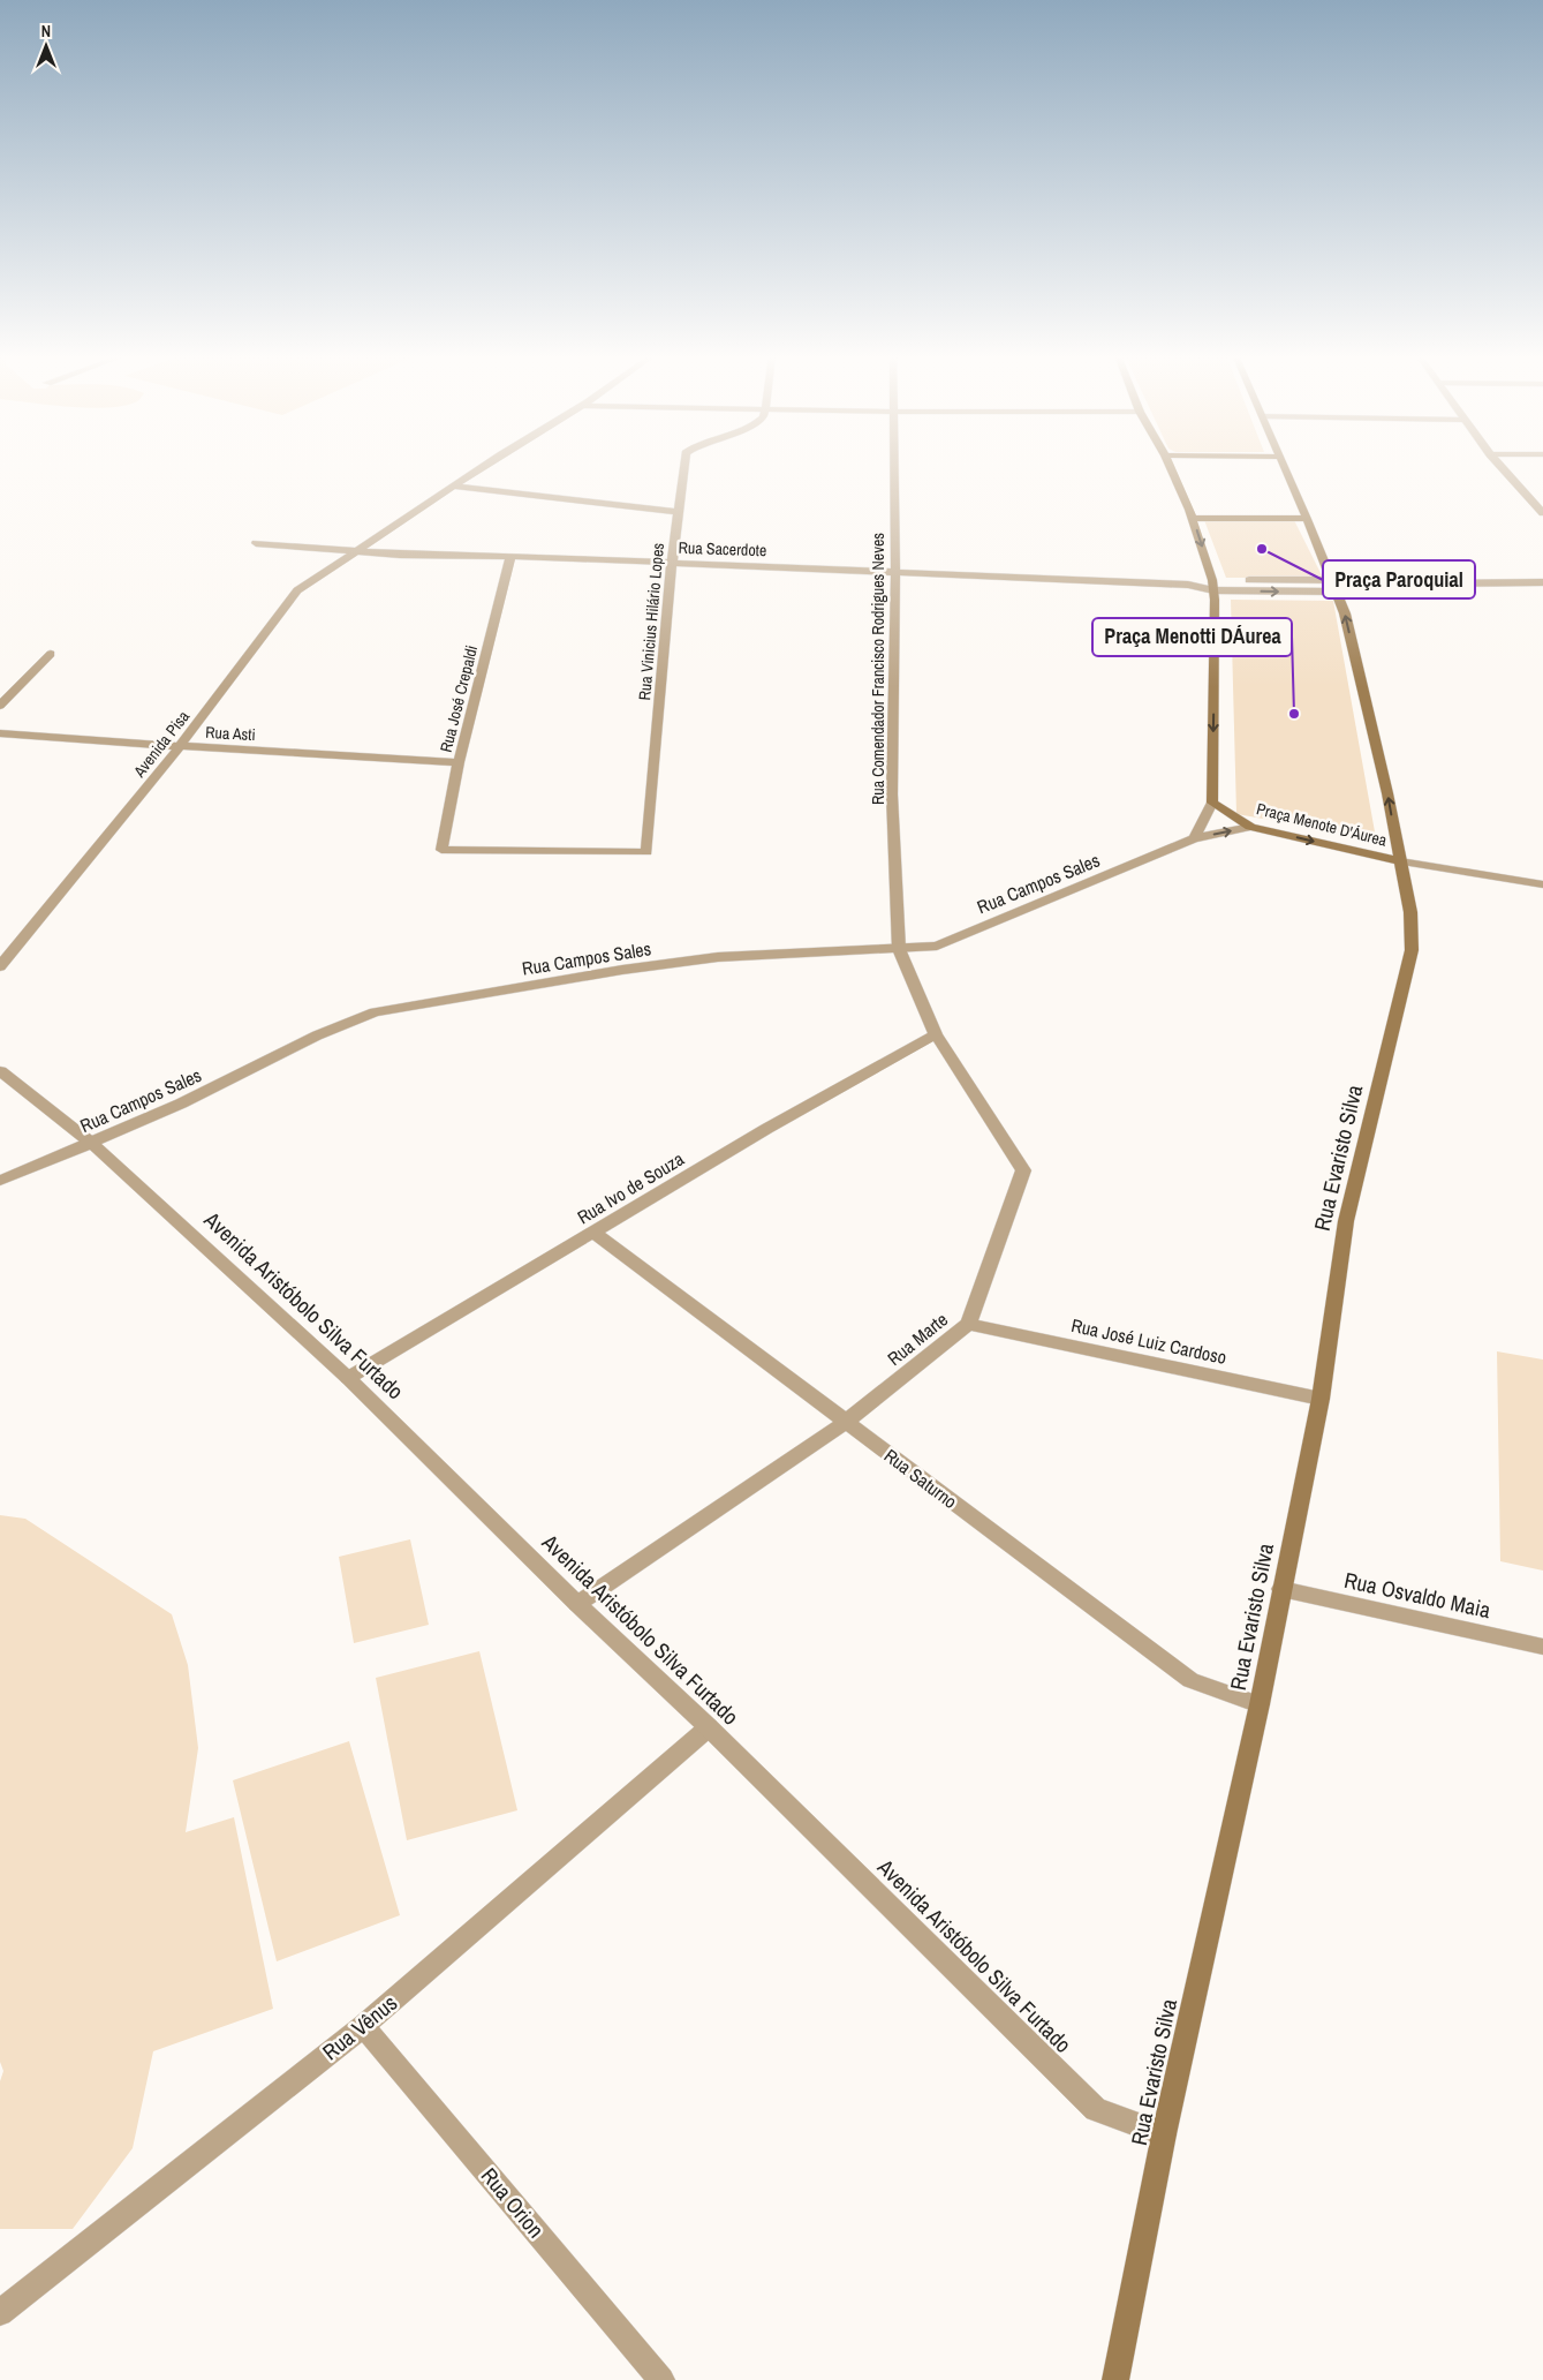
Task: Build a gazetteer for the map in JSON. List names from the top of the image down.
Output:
{
  "streets": {
    "main road": ["Praça Menote D'Áurea", "Rua Evaristo Silva"],
    "street": [
      "Rua Sacerdote",
      "Rua Vinicius Hilário Lopes",
      "Rua Comendador Francisco Rodrigues Neves",
      "Rua José Crepaldi",
      "Rua Asti",
      "Avenida Pisa",
      "Rua Campos Sales",
      "Rua Ivo de Souza",
      "Avenida Aristóbolo Silva Furtado",
      "Rua Marte",
      "Rua José Luiz Cardoso",
      "Rua Saturno",
      "Rua Osvaldo Maia",
      "Rua Vênus",
      "Rua Orion"
    ]
  },
  "crossings": [
    ["Rua Sacerdote", "Rua Vinicius Hilário Lopes"],
    ["Rua Sacerdote", "Rua Comendador Francisco Rodrigues Neves"],
    ["Rua Sacerdote", "Rua José Crepaldi"],
    ["Rua Sacerdote", "Avenida Pisa"],
    ["Rua Vinicius Hilário Lopes", "Rua José Crepaldi"],
    ["Rua Comendador Francisco Rodrigues Neves", "Rua Campos Sales"],
    ["Rua Comendador Francisco Rodrigues Neves", "Rua Marte"],
    ["Rua José Crepaldi", "Rua Asti"],
    ["Rua Asti", "Avenida Pisa"],
    ["Praça Menote D'Áurea", "Rua Campos Sales"],
    ["Praça Menote D'Áurea", "Rua Evaristo Silva"],
    ["Rua Campos Sales", "Avenida Aristóbolo Silva Furtado"],
    ["Rua Campos Sales", "Rua Marte"],
    ["Rua Evaristo Silva", "Avenida Aristóbolo Silva Furtado"],
    ["Rua Evaristo Silva", "Rua José Luiz Cardoso"],
    ["Rua Evaristo Silva", "Rua Saturno"],
    ["Rua Evaristo Silva", "Rua Osvaldo Maia"],
    ["Rua Ivo de Souza", "Avenida Aristóbolo Silva Furtado"],
    ["Rua Ivo de Souza", "Rua Marte"],
    ["Rua Ivo de Souza", "Rua Saturno"],
    ["Avenida Aristóbolo Silva Furtado", "Rua Marte"],
    ["Avenida Aristóbolo Silva Furtado", "Rua Vênus"],
    ["Rua Marte", "Rua José Luiz Cardoso"],
    ["Rua Marte", "Rua Saturno"],
    ["Rua Vênus", "Rua Orion"]
  ],
  "places": ["Praça Paroquial", "Praça Menotti DÁurea"],
  "north": "top"
}
